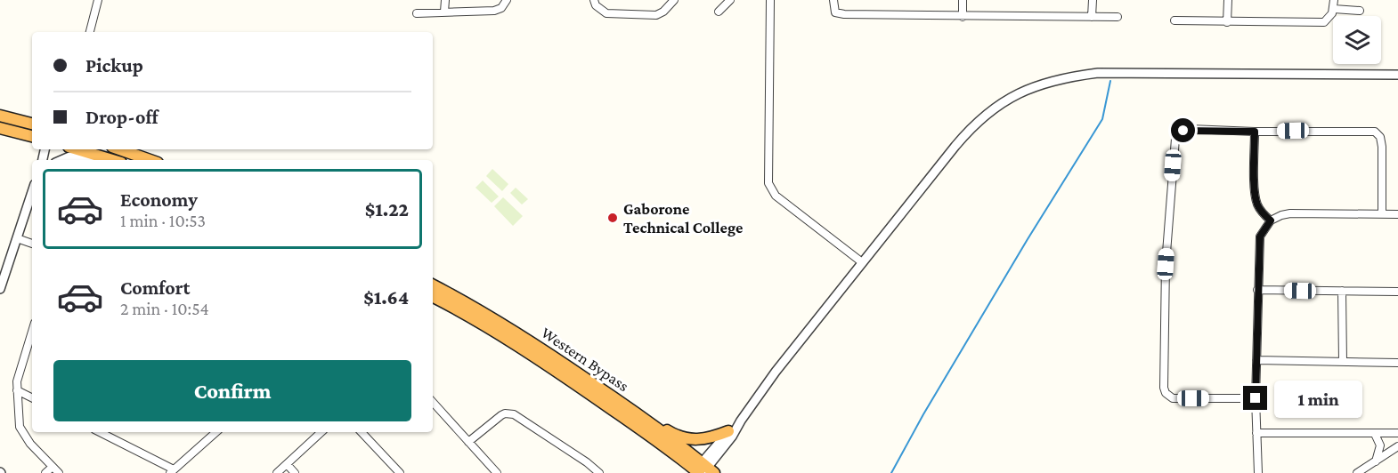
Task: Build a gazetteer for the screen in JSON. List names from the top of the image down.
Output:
{
  "streets": {
    "highway": ["Western Bypass"]
  },
  "places": ["Gaborone Technical College"],
  "page": {
    "banner": ["Pickup", "Drop-off"],
    "list": [
      {
        "name": "Economy",
        "note": "1 min · 10:53",
        "value": "$1.22"
      },
      {
        "name": "Comfort",
        "note": "2 min · 10:54",
        "value": "$1.64"
      }
    ],
    "buttons": "Confirm",
    "bubble": "1 min"
  }
}
